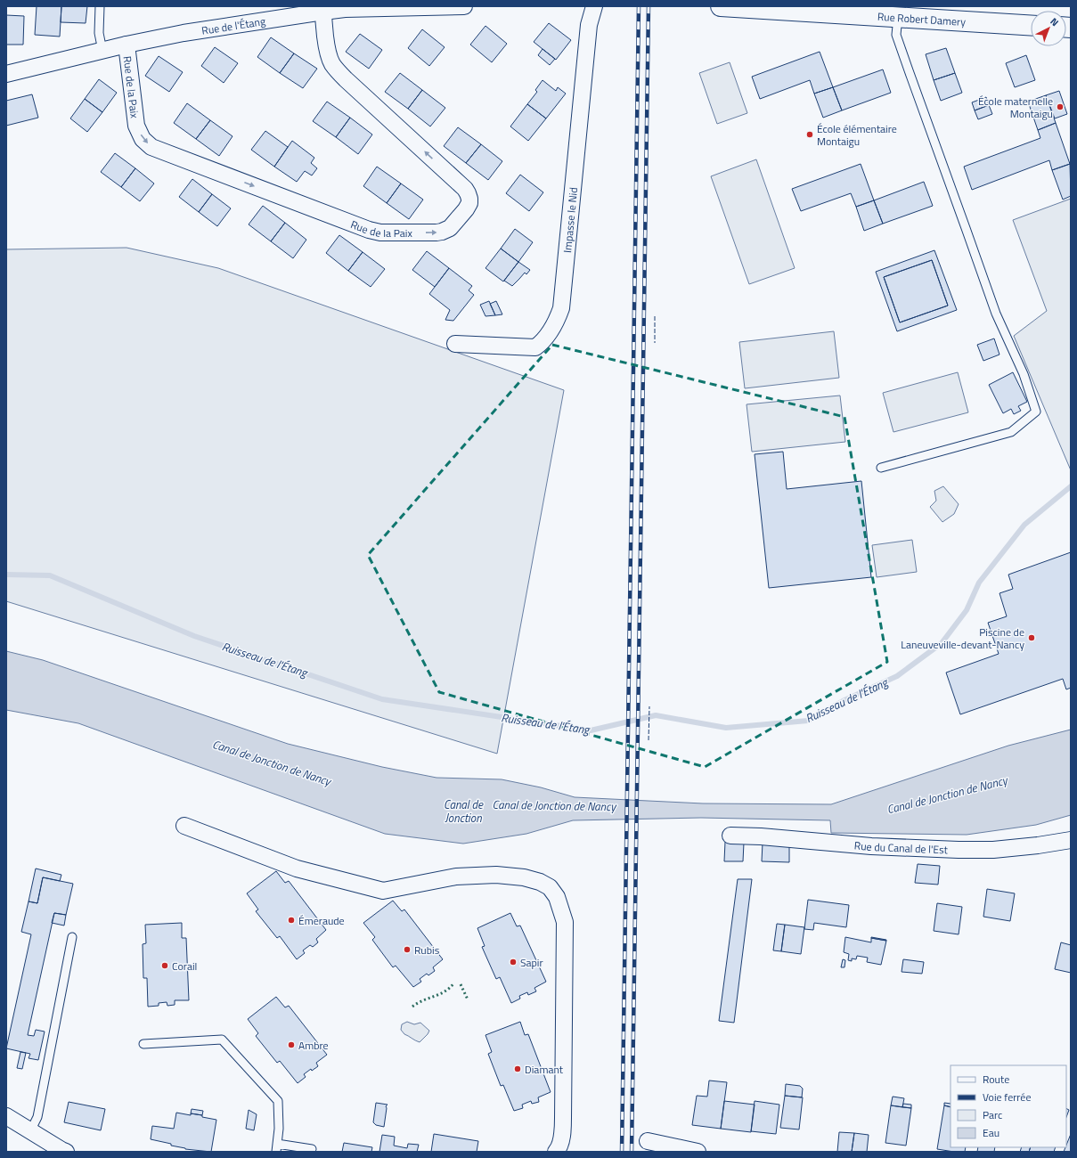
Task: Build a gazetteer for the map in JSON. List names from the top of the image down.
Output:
{
  "streets": {
    "street": [
      "Rue Robert Damery",
      "Rue de l'Étang",
      "Rue de la Paix",
      "Impasse le Nid",
      "Rue du Canal de l'Est"
    ]
  },
  "crossings": [
    ["Rue de l'Étang", "Rue de la Paix"]
  ],
  "water": ["Ruisseau de l'Étang", "Canal de Jonction de Nancy", "Canal de Jonction"],
  "places": [
    "École maternelle Montaigu",
    "École élémentaire Montaigu",
    "Piscine de Laneuveville-devant-Nancy",
    "Émeraude",
    "Rubis",
    "Sapir",
    "Corail",
    "Ambre",
    "Diamant"
  ],
  "legend": [
    "Route",
    "Voie ferrée",
    "Parc",
    "Eau"
  ],
  "north": "top right"
}
